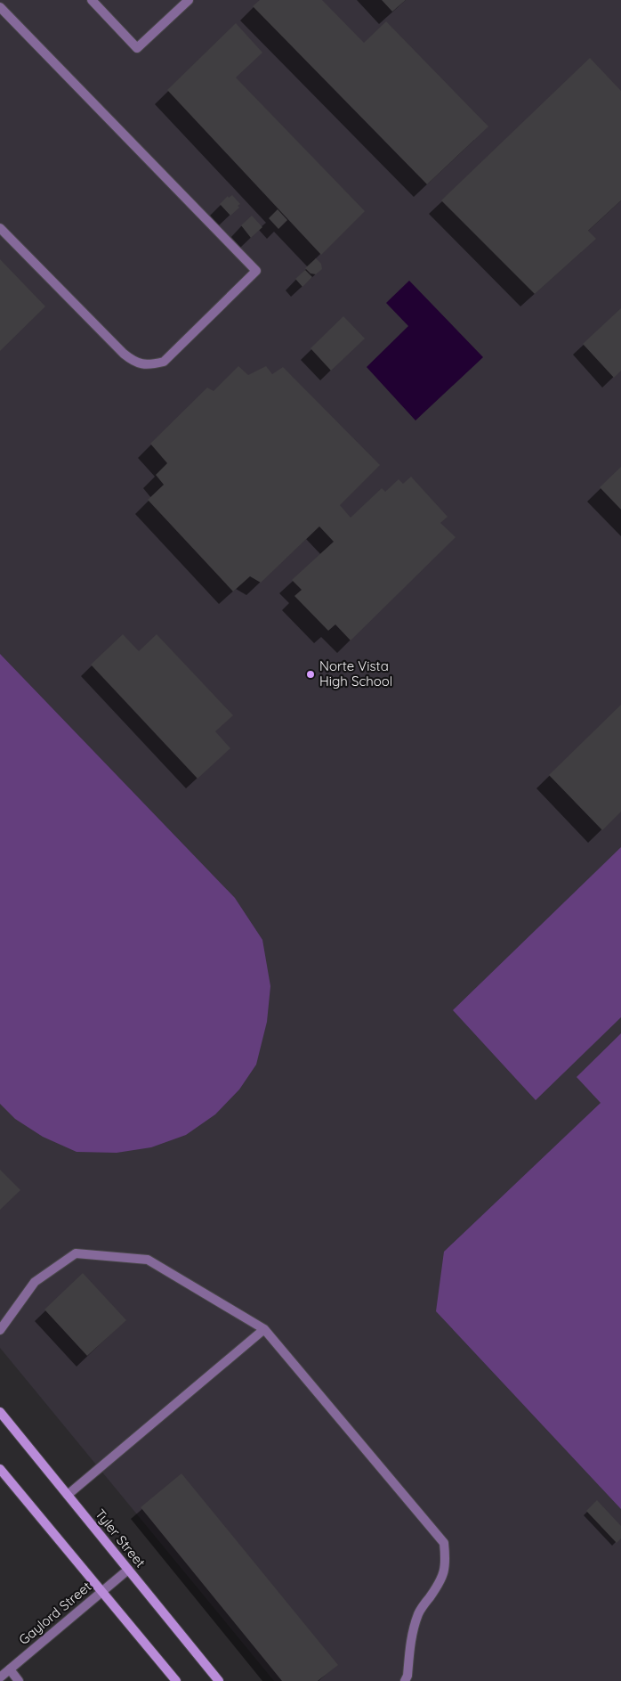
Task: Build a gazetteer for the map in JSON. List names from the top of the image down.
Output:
{
  "streets": {
    "main road": ["Tyler Street"],
    "street": ["Gaylord Street"]
  },
  "crossings": [
    ["Tyler Street", "Gaylord Street"]
  ],
  "places": ["Norte Vista High School"]
}
